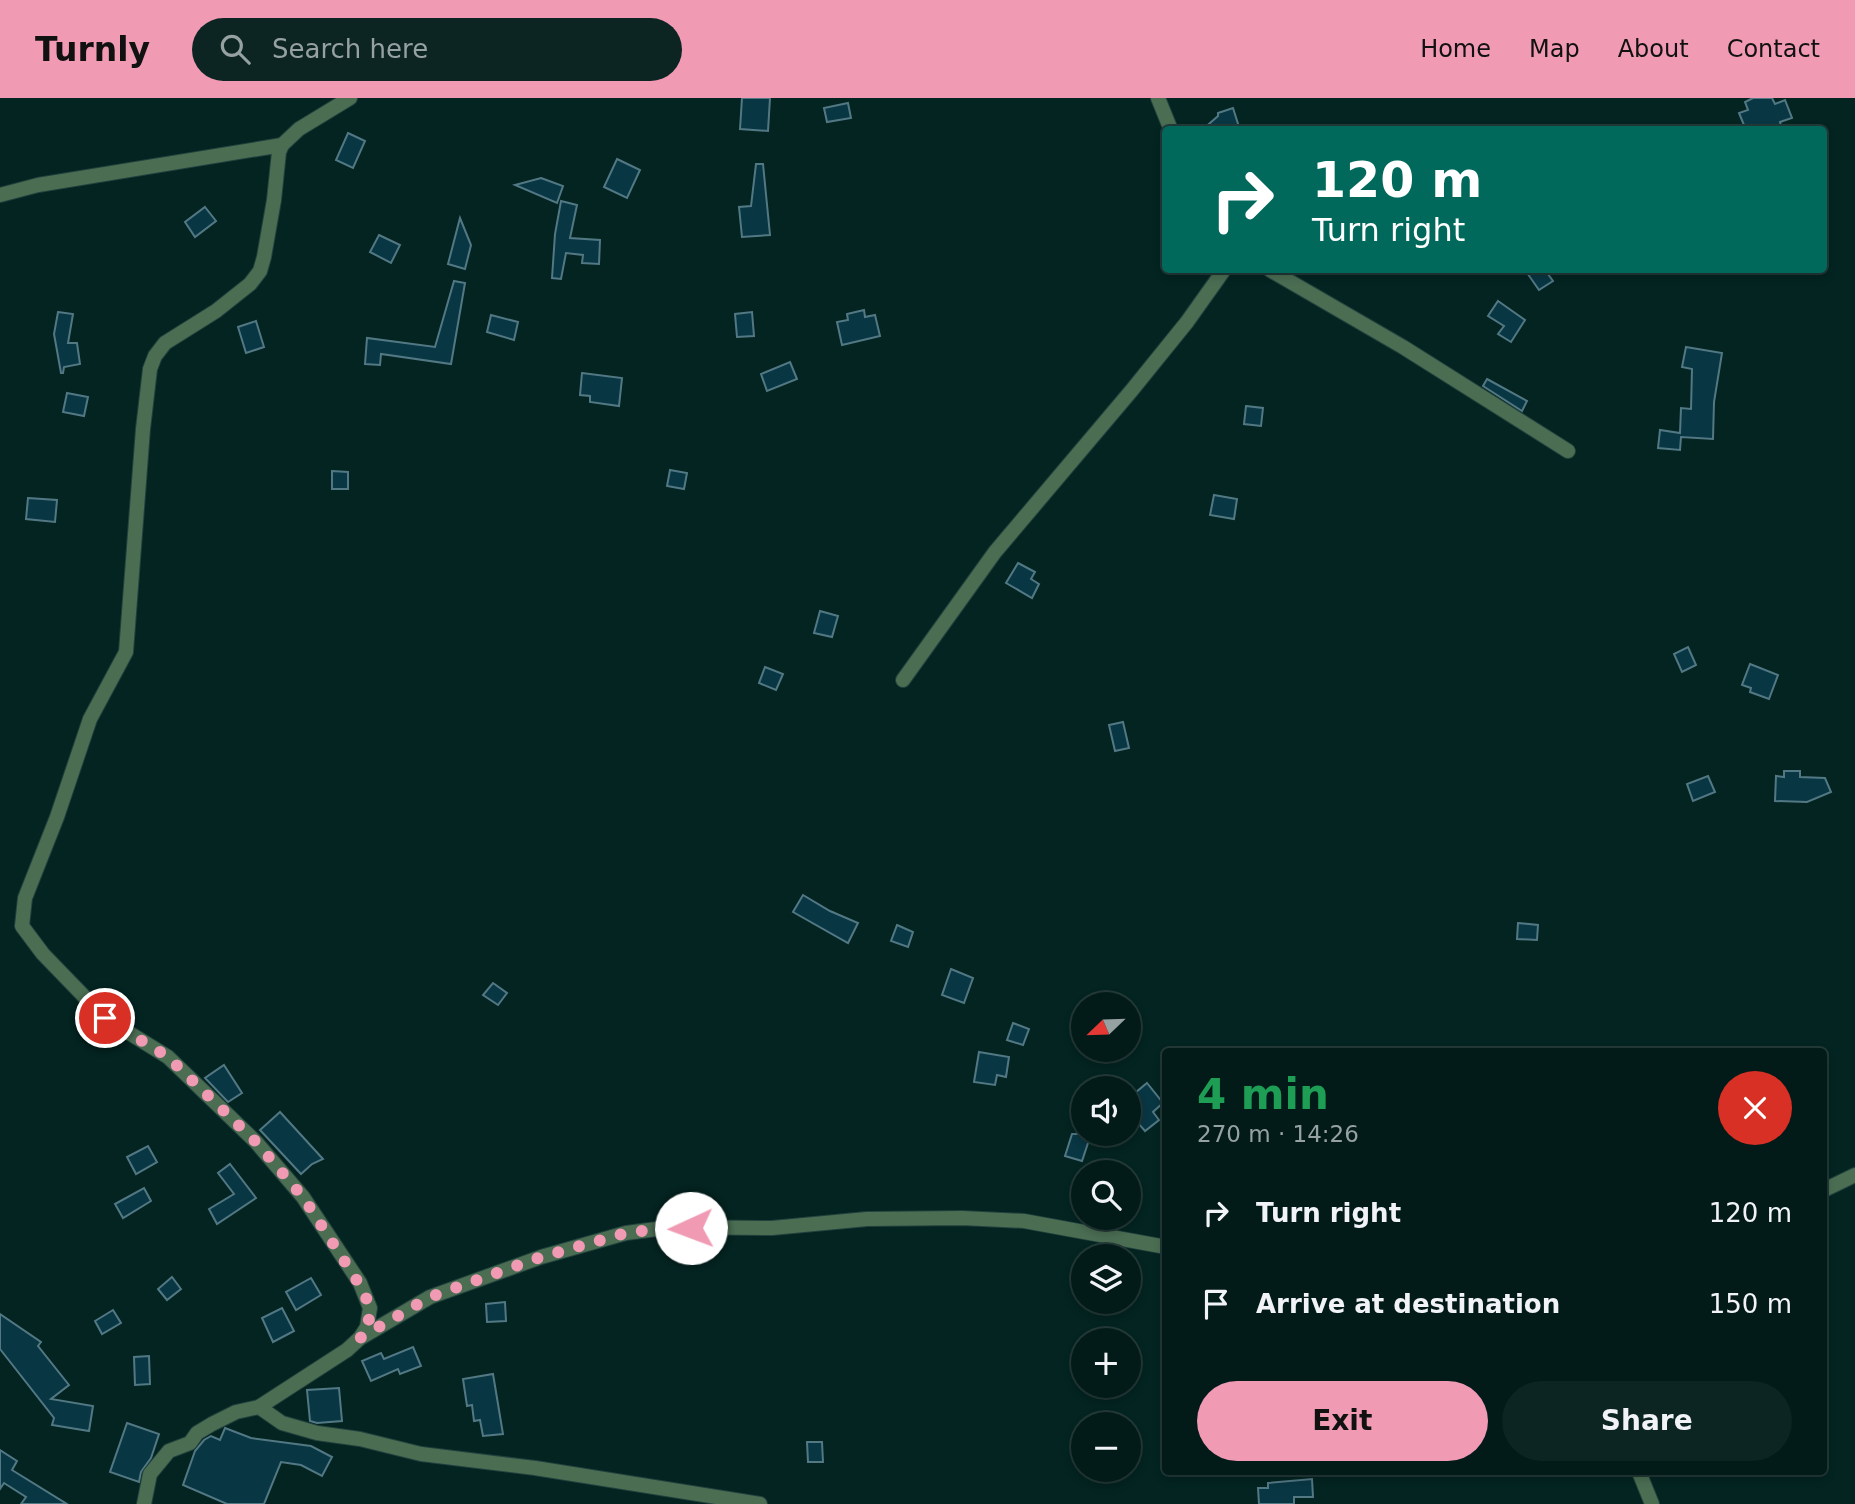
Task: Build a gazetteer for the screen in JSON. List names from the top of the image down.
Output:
{
  "north": "bottom left",
  "page": {
    "header": "Turnly",
    "search": "Search here",
    "nav": [
      "Home",
      "Map",
      "About",
      "Contact"
    ],
    "turn": ["120 m", "Turn right"],
    "map_buttons": ["+", "−"],
    "heading": ["4 min", "270 m · 14:26"],
    "list": [
      {
        "name": "Turn right",
        "value": "120 m"
      },
      {
        "name": "Arrive at destination",
        "value": "150 m"
      }
    ],
    "buttons": ["Exit", "Share"]
  }
}
